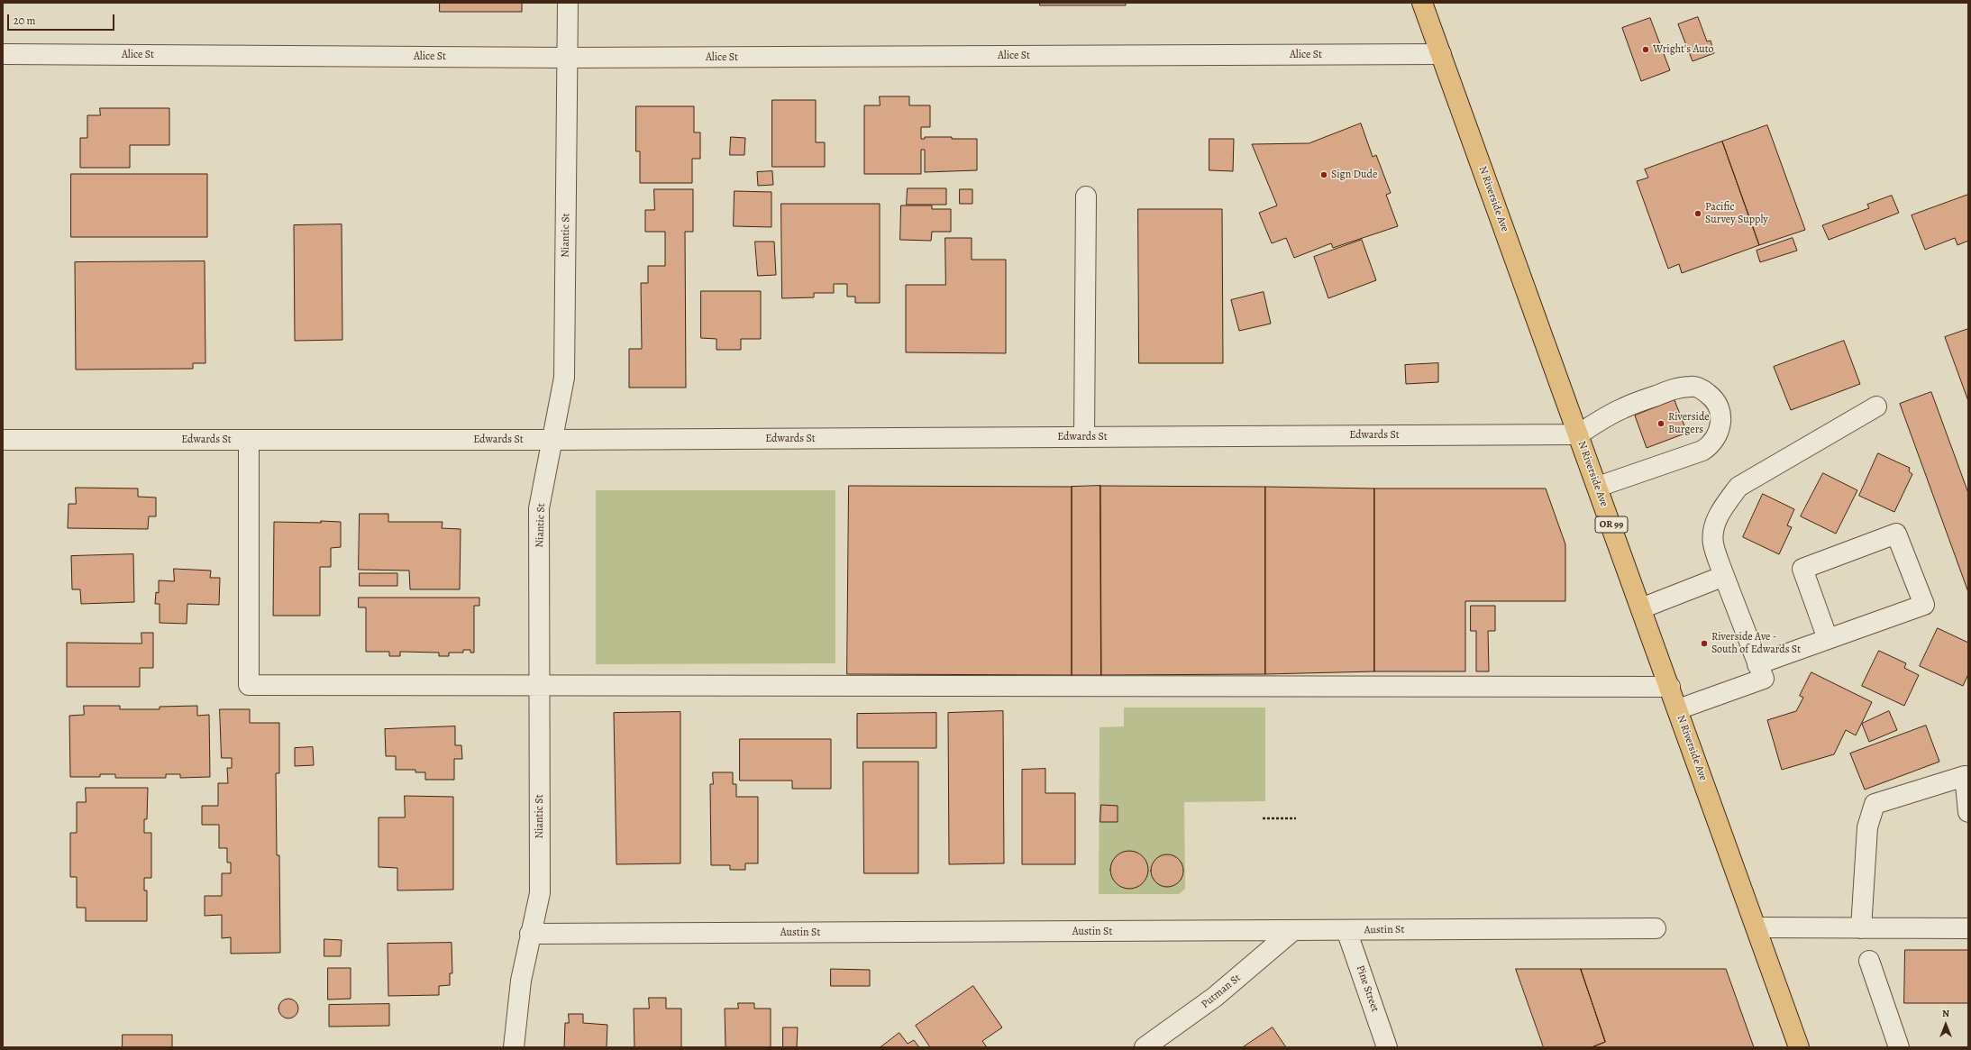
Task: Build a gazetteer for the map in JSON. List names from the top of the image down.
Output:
{
  "streets": {
    "main road": ["N Riverside Ave", "OR 99"],
    "street": [
      "Alice St",
      "Niantic St",
      "Edwards St",
      "Austin St",
      "Pine Street",
      "Putman St"
    ]
  },
  "crossings": [
    ["Alice St", "N Riverside Ave"],
    ["Alice St", "Niantic St"],
    ["N Riverside Ave", "Edwards St"],
    ["Niantic St", "Edwards St"],
    ["Niantic St", "Austin St"],
    ["Austin St", "Pine Street"],
    ["Austin St", "Putman St"]
  ],
  "places": [
    "Wright's Auto",
    "Sign Dude",
    "Pacific Survey Supply",
    "Riverside Burgers",
    "Riverside Ave - South of Edwards St"
  ],
  "scale_bar": "20 m",
  "north": "top"
}
